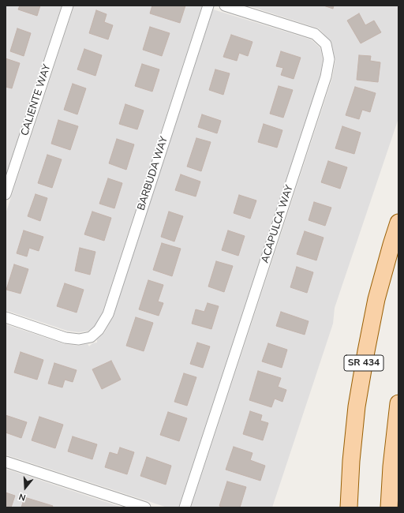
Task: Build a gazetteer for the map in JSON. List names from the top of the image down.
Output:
{
  "streets": {
    "main road": ["SR 434"],
    "street": ["CALIENTE WAY", "BARBUDA WAY", "ACAPULCA WAY"]
  },
  "north": "bottom"
}
